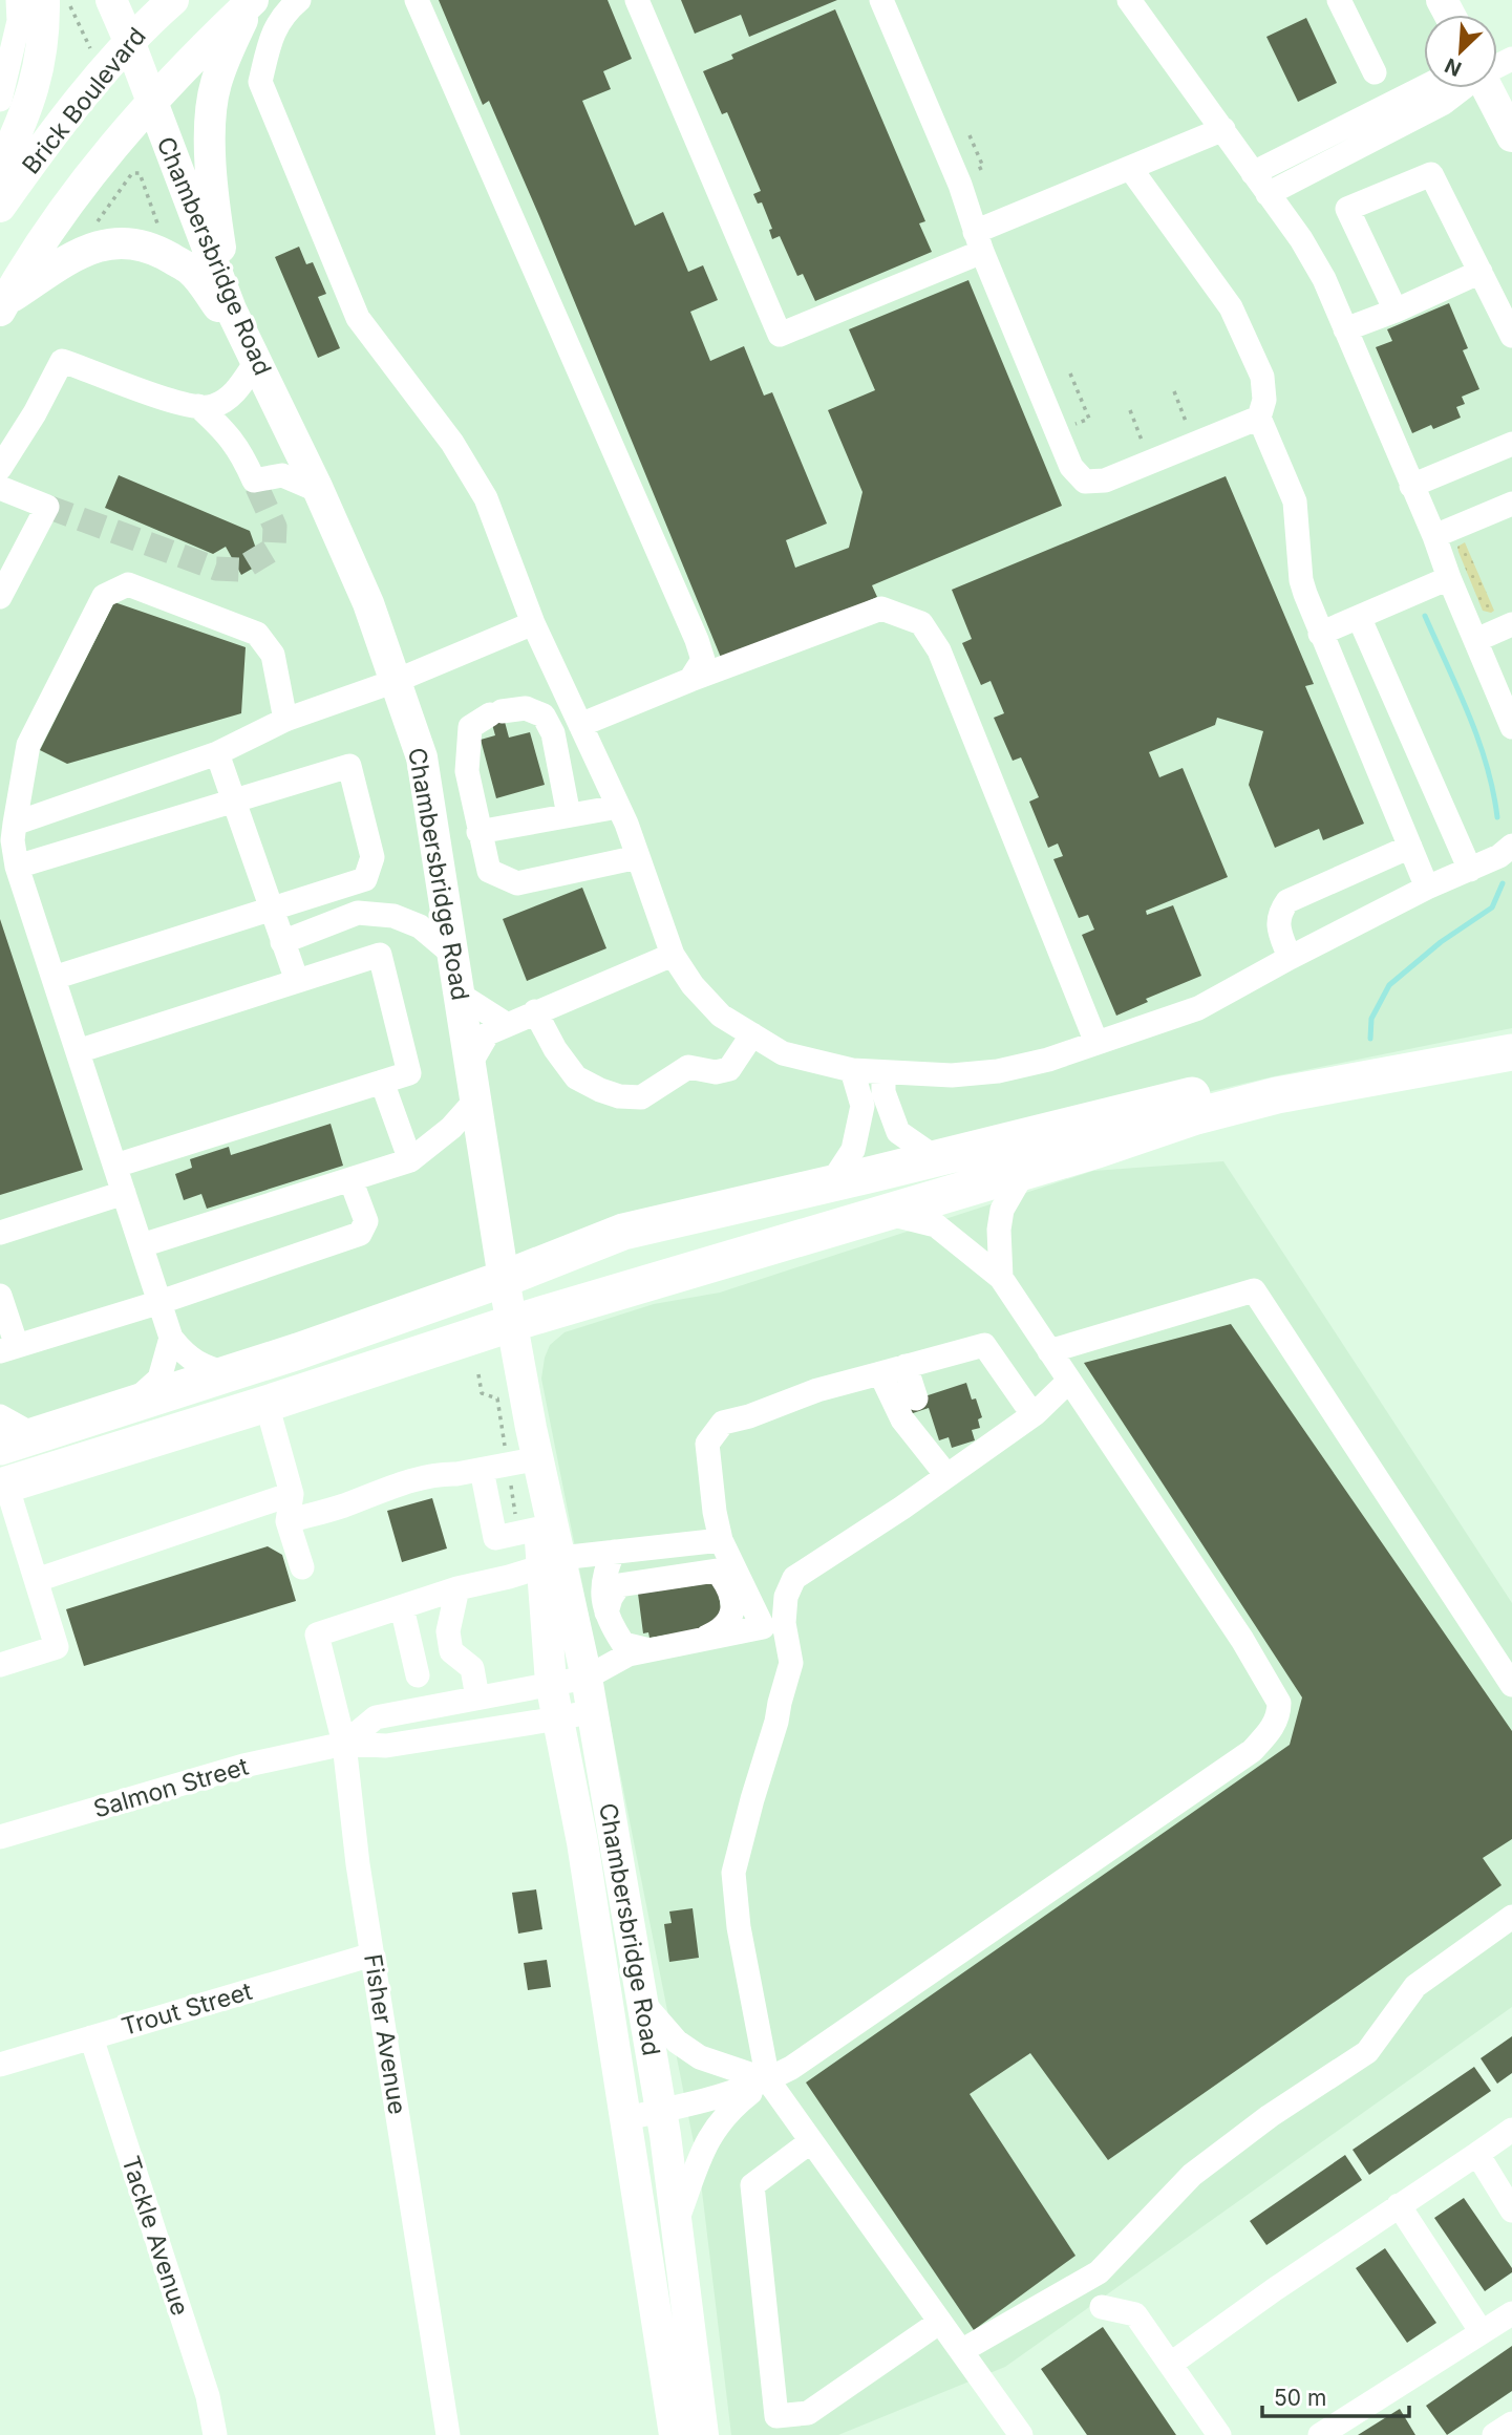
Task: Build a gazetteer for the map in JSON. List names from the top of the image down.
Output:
{
  "streets": {
    "main road": ["Brick Boulevard", "Chambersbridge Road"],
    "street": [
      "Salmon Street",
      "Trout Street",
      "Fisher Avenue",
      "Tackle Avenue"
    ]
  },
  "crossings": [
    ["Brick Boulevard", "Chambersbridge Road"],
    ["Chambersbridge Road", "Salmon Street"],
    ["Salmon Street", "Fisher Avenue"],
    ["Trout Street", "Fisher Avenue"],
    ["Trout Street", "Tackle Avenue"]
  ],
  "scale_bar": "50 m",
  "north": "bottom left"
}
